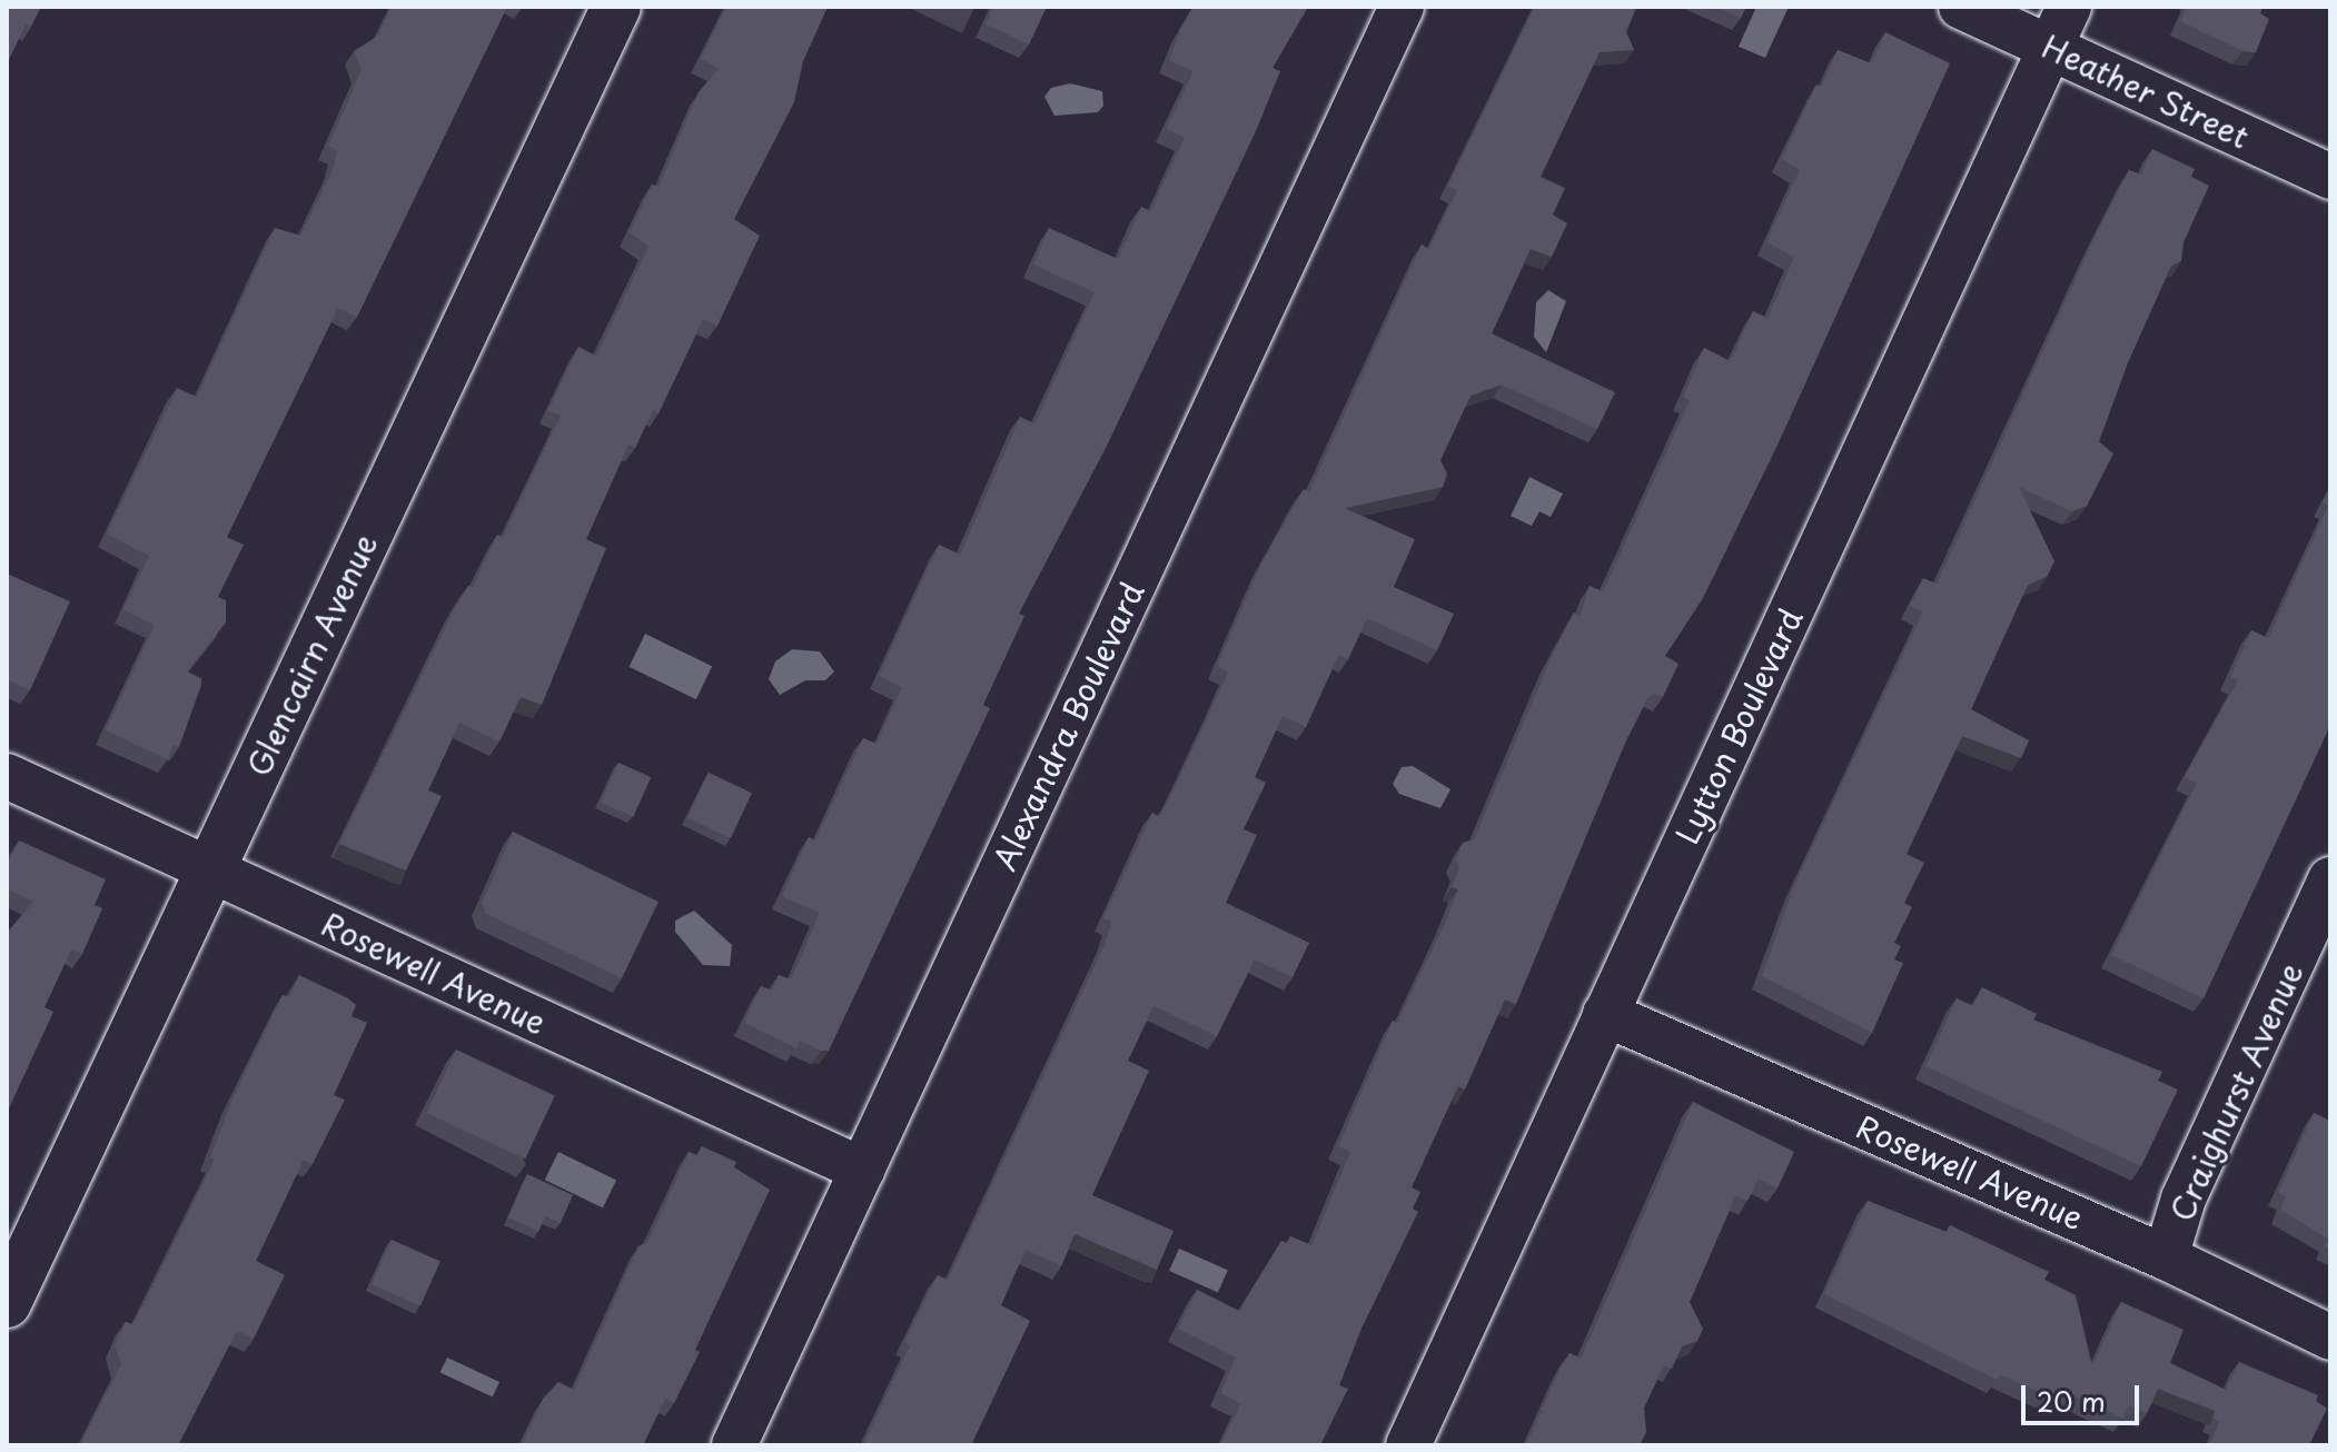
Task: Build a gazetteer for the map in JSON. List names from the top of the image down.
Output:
{
  "streets": {
    "street": [
      "Heather Street",
      "Glencairn Avenue",
      "Alexandra Boulevard",
      "Lytton Boulevard",
      "Rosewell Avenue",
      "Craighurst Avenue"
    ]
  },
  "crossings": [
    ["Heather Street", "Lytton Boulevard"],
    ["Glencairn Avenue", "Rosewell Avenue"],
    ["Alexandra Boulevard", "Rosewell Avenue"],
    ["Lytton Boulevard", "Rosewell Avenue"],
    ["Rosewell Avenue", "Craighurst Avenue"]
  ],
  "scale_bar": "20 m"
}
